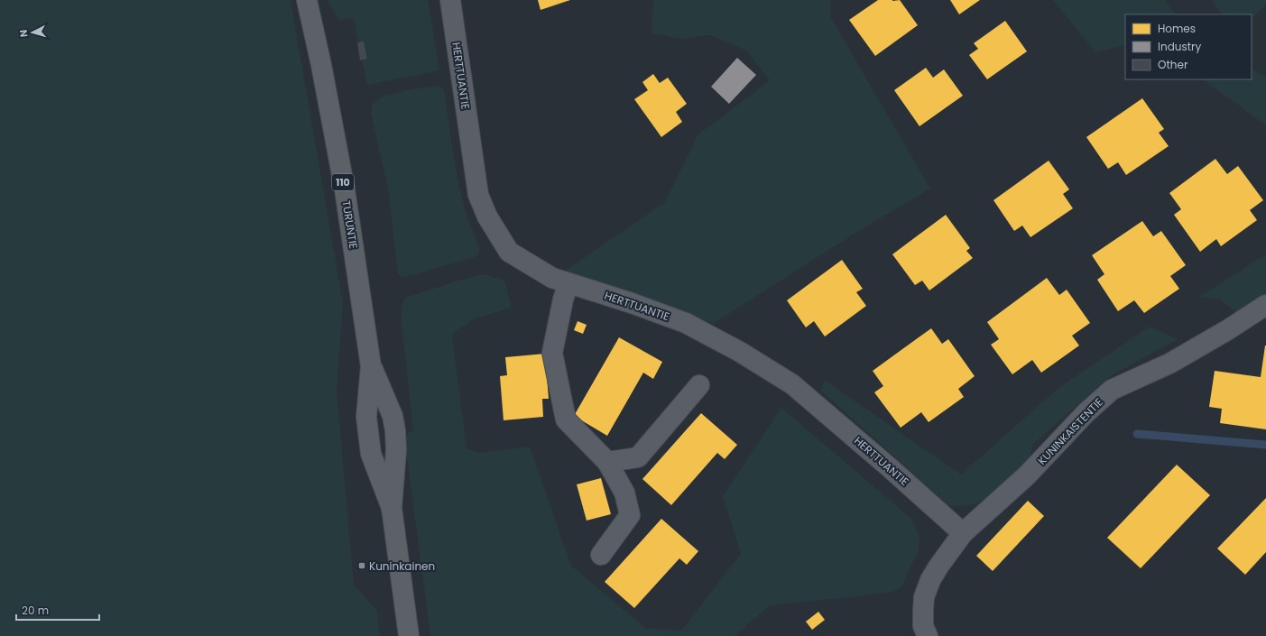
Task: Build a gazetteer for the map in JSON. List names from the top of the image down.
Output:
{
  "streets": {
    "main road": ["110", "TURUNTIE"],
    "street": ["HERTTUANTIE", "KUNINKAISTENTIE"]
  },
  "crossings": [
    ["HERTTUANTIE", "KUNINKAISTENTIE"]
  ],
  "places": {
    "transit": ["Kuninkainen"]
  },
  "legend": ["Homes", "Industry", "Other"],
  "scale_bar": "20 m",
  "north": "left"
}
